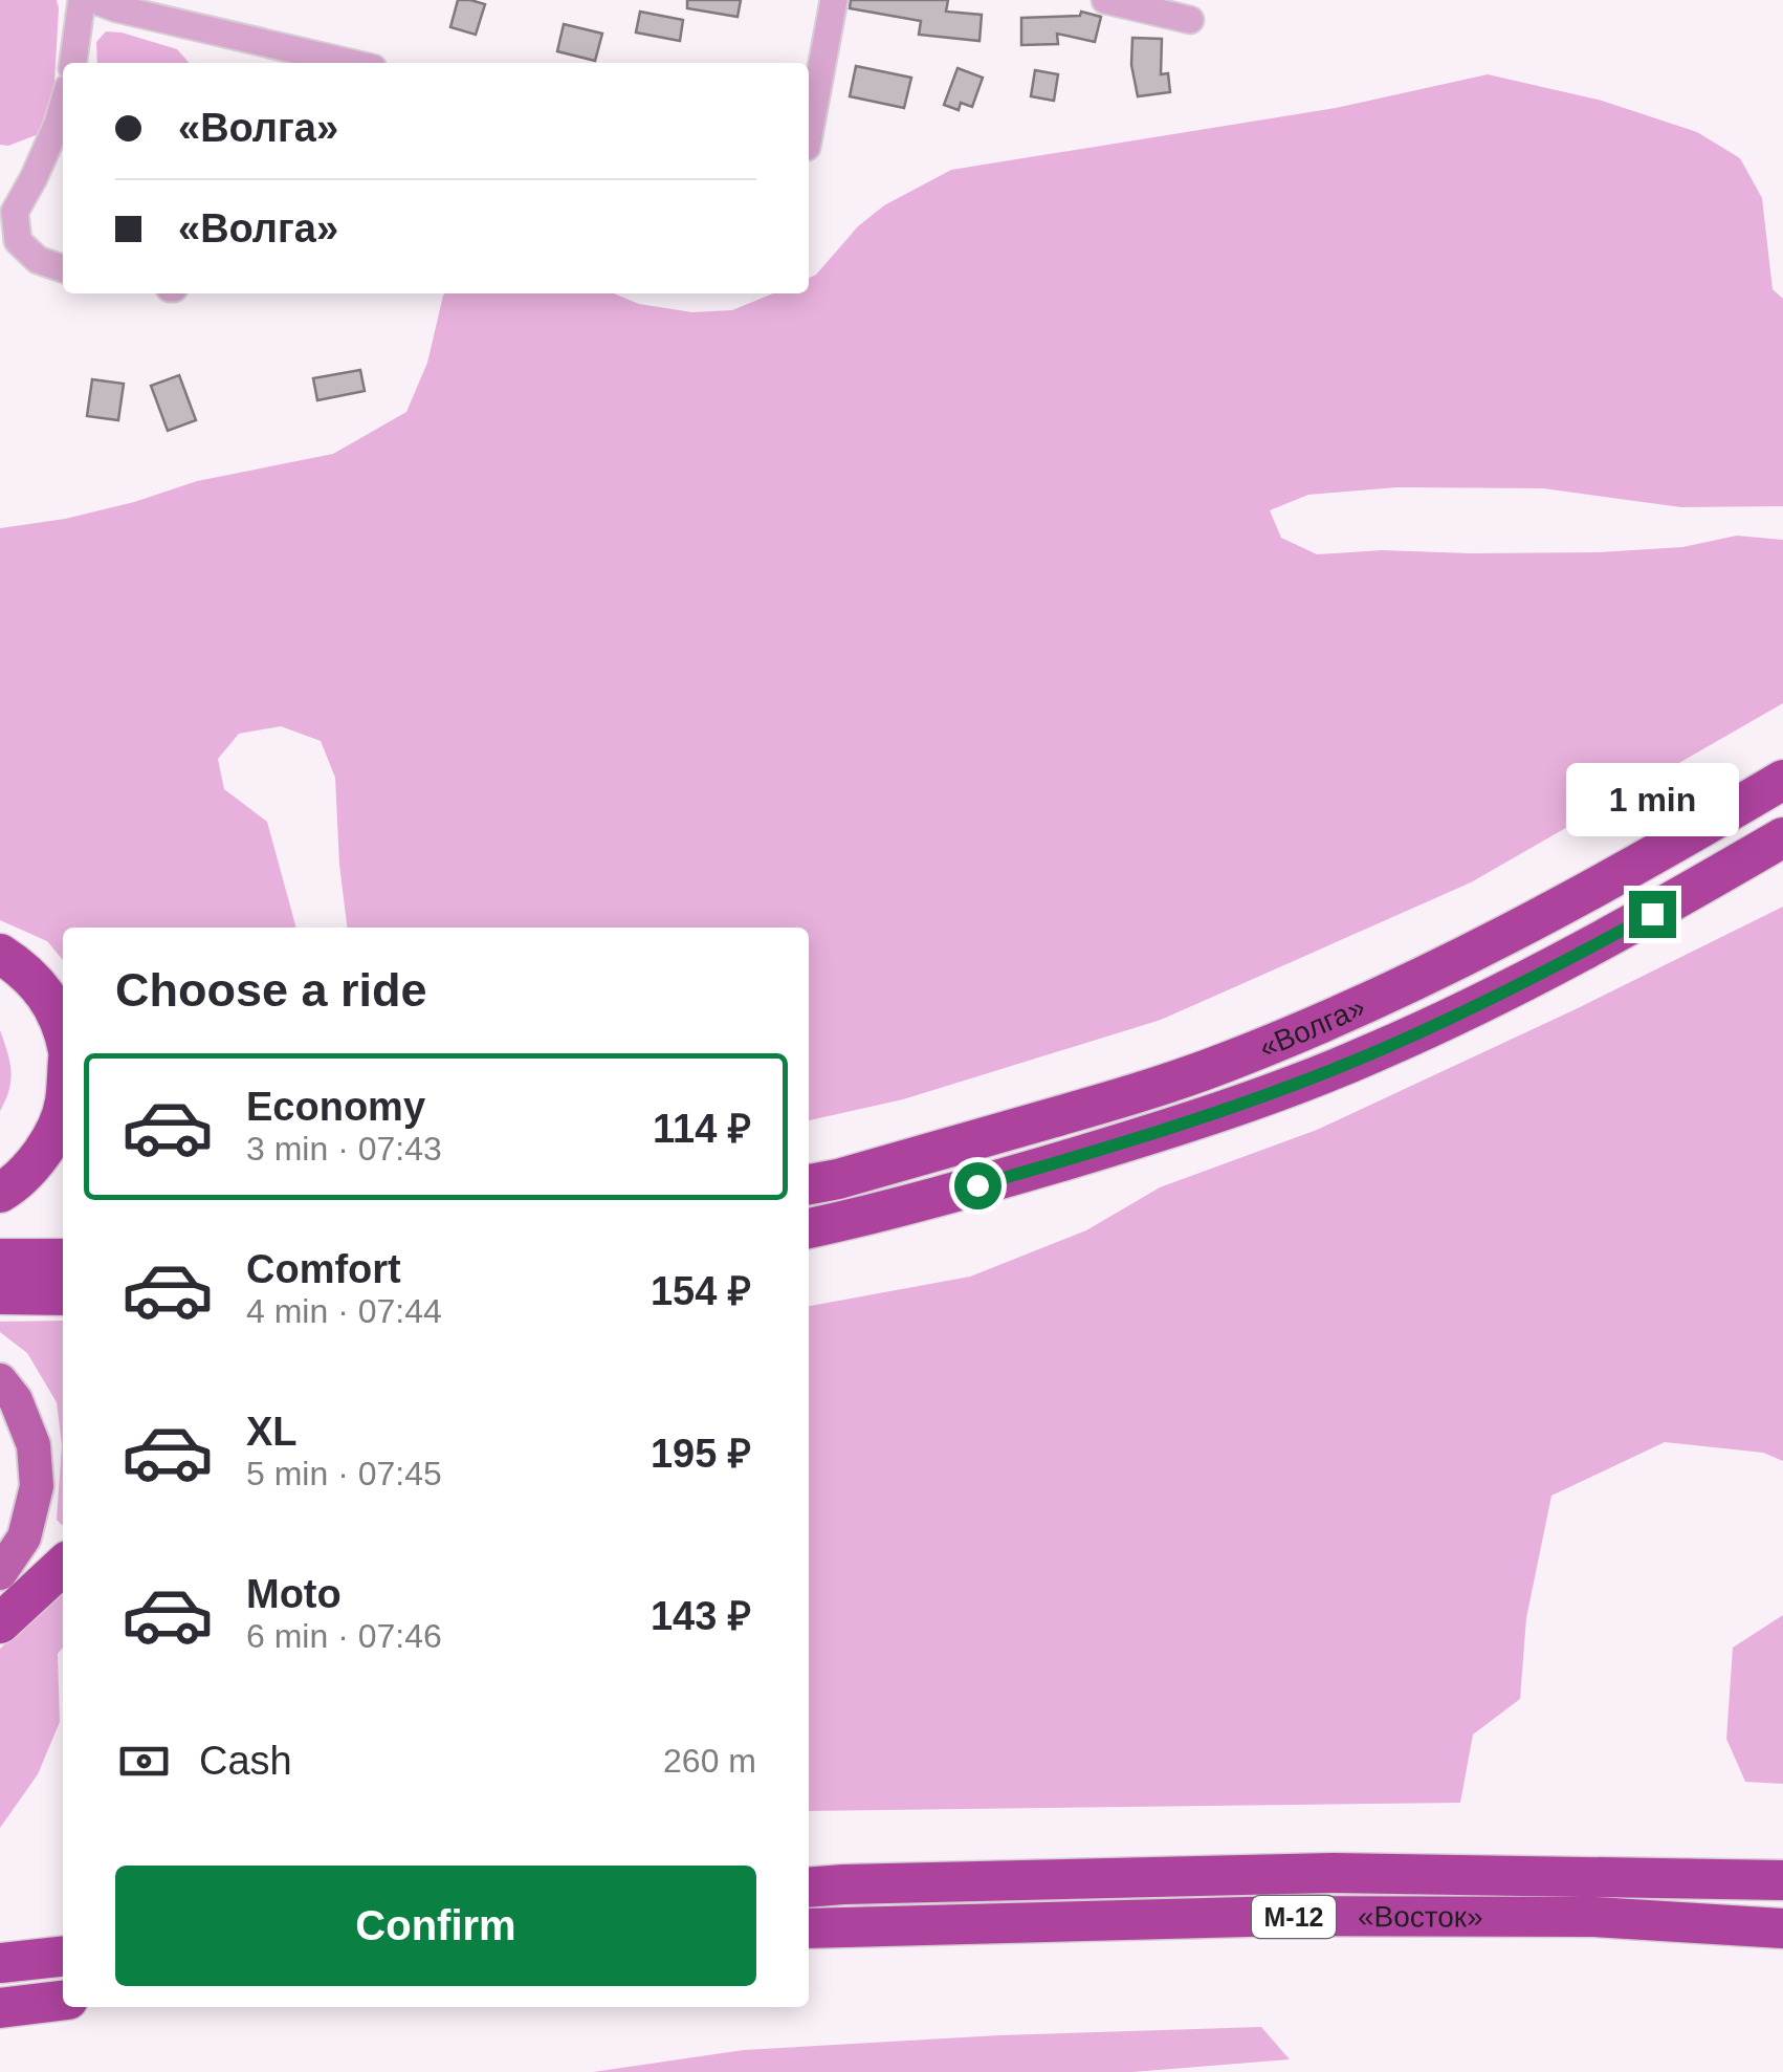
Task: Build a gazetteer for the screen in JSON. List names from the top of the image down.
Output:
{
  "streets": {
    "highway": ["«Волга»", "М-12", "«Восток»"]
  },
  "page": {
    "banner": ["«Волга»", "«Волга»"],
    "bubble": "1 min",
    "heading": "Choose a ride",
    "list": [
      {
        "name": "Economy",
        "note": "3 min · 07:43",
        "value": "114 ₽"
      },
      {
        "name": "Comfort",
        "note": "4 min · 07:44",
        "value": "154 ₽"
      },
      {
        "name": "XL",
        "note": "5 min · 07:45",
        "value": "195 ₽"
      },
      {
        "name": "Moto",
        "note": "6 min · 07:46",
        "value": "143 ₽"
      }
    ],
    "pay": ["Cash", "260 m"],
    "buttons": "Confirm"
  }
}
